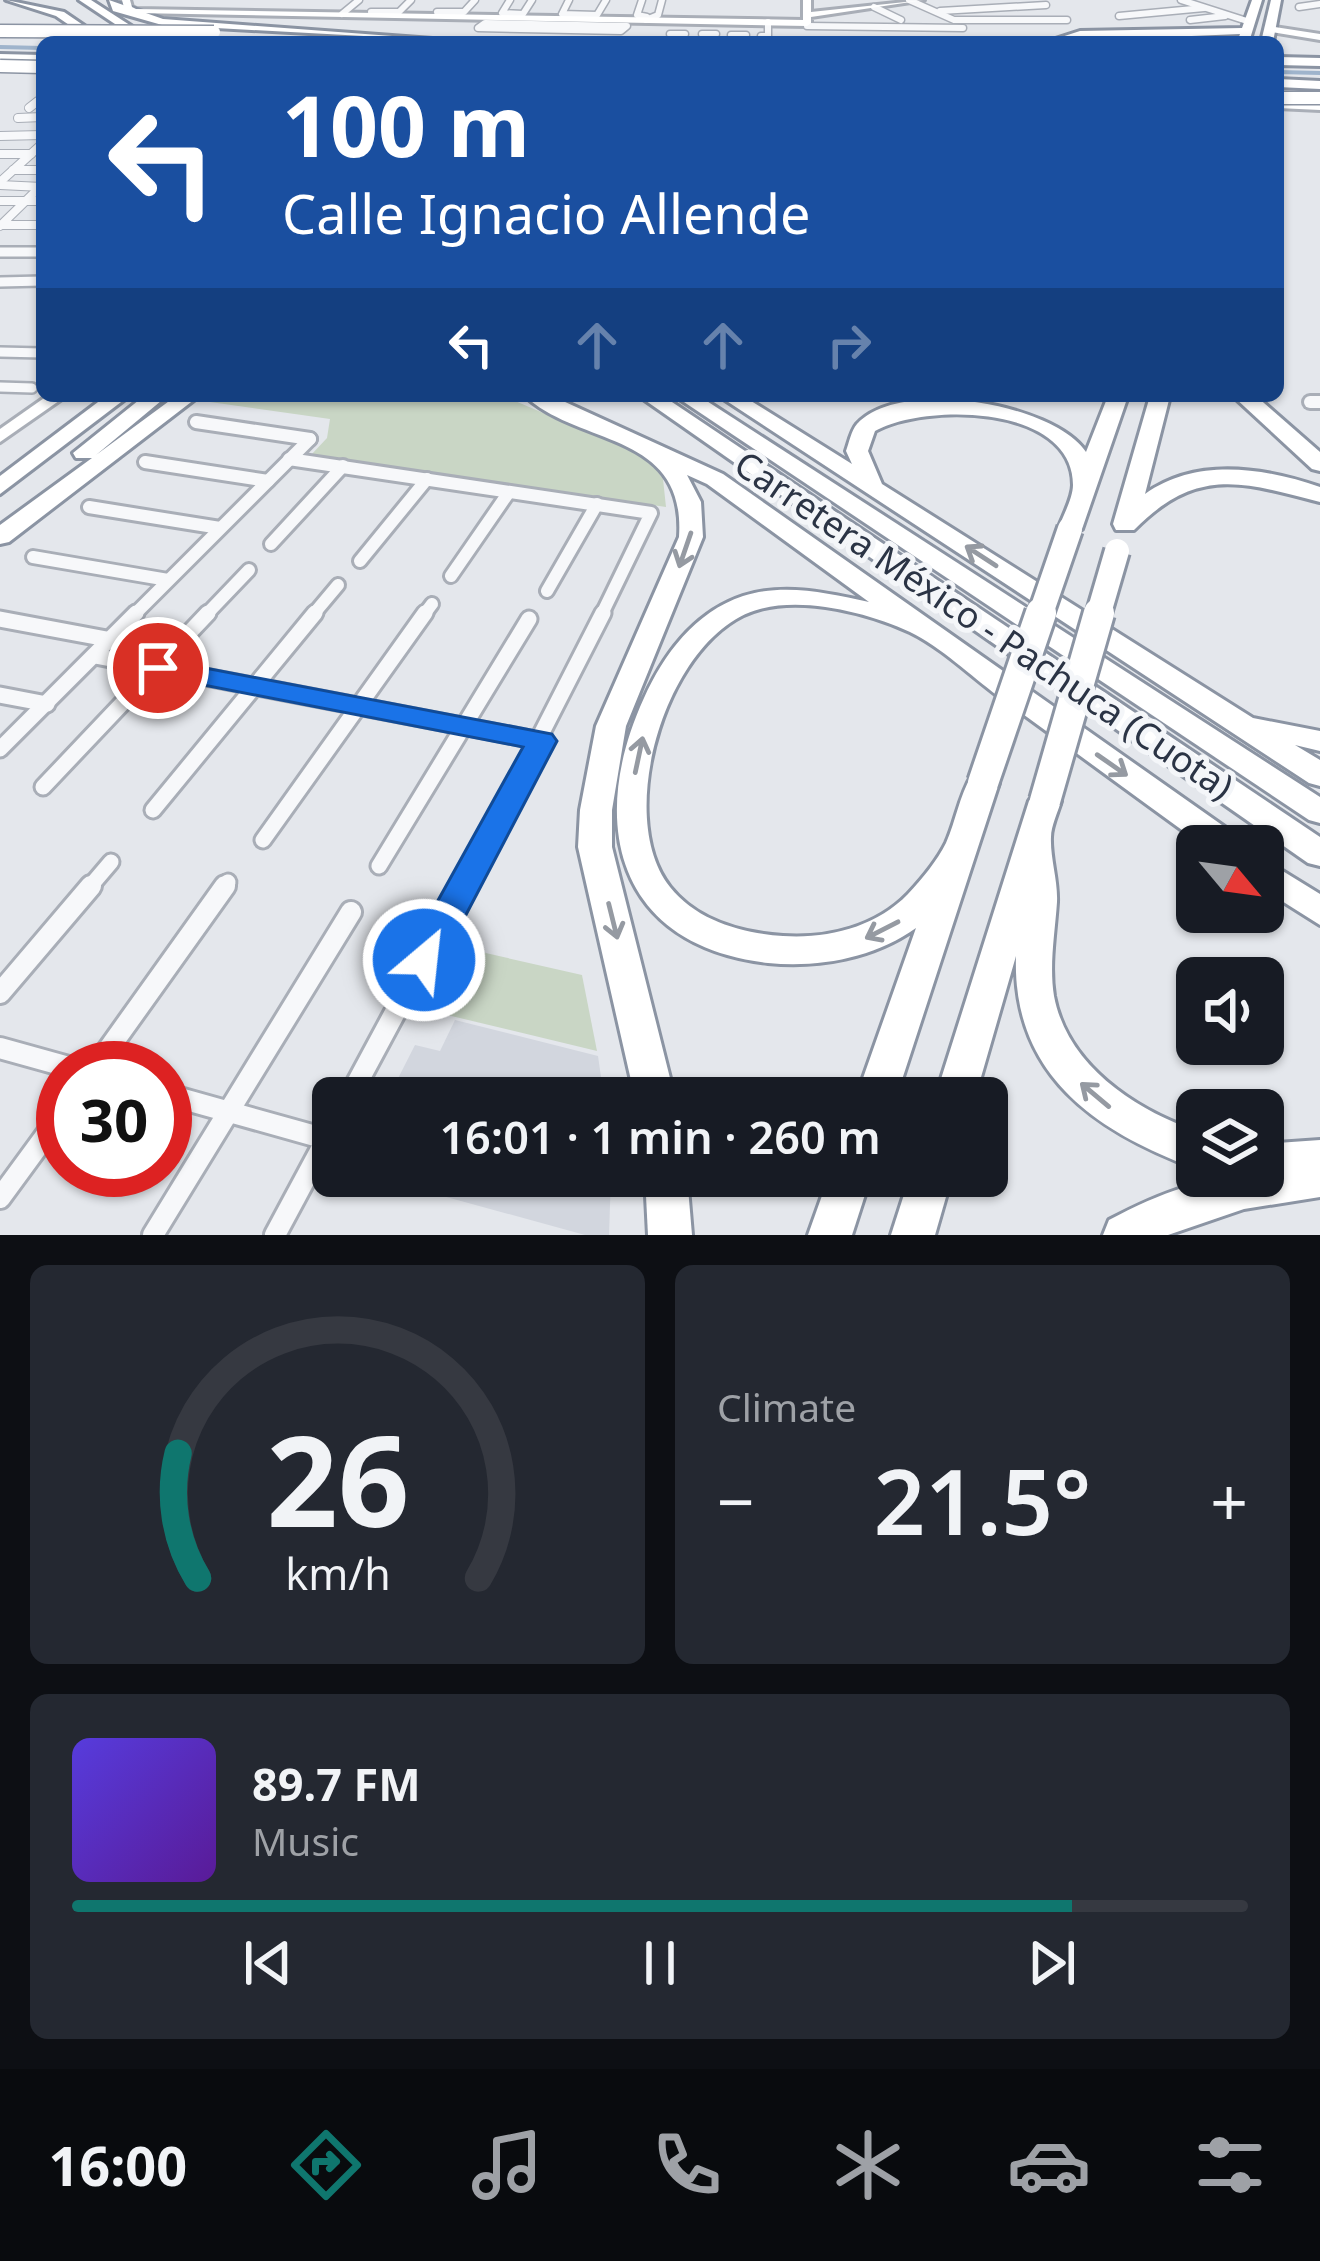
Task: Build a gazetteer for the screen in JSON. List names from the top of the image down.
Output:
{
  "streets": {
    "highway": ["Carretera México - Pachuca (Cuota)"]
  },
  "north": "bottom right",
  "page": {
    "turn": ["100 m", "Calle Ignacio Allende"],
    "limit": "30",
    "trip": "16:01 · 1 min · 260 m",
    "tile": "Climate",
    "heat": ["−", "21.5°", "+"],
    "song": ["89.7 FM", "Music"],
    "tabs": "16:00",
    "gauge": ["26", "km/h"]
  }
}
